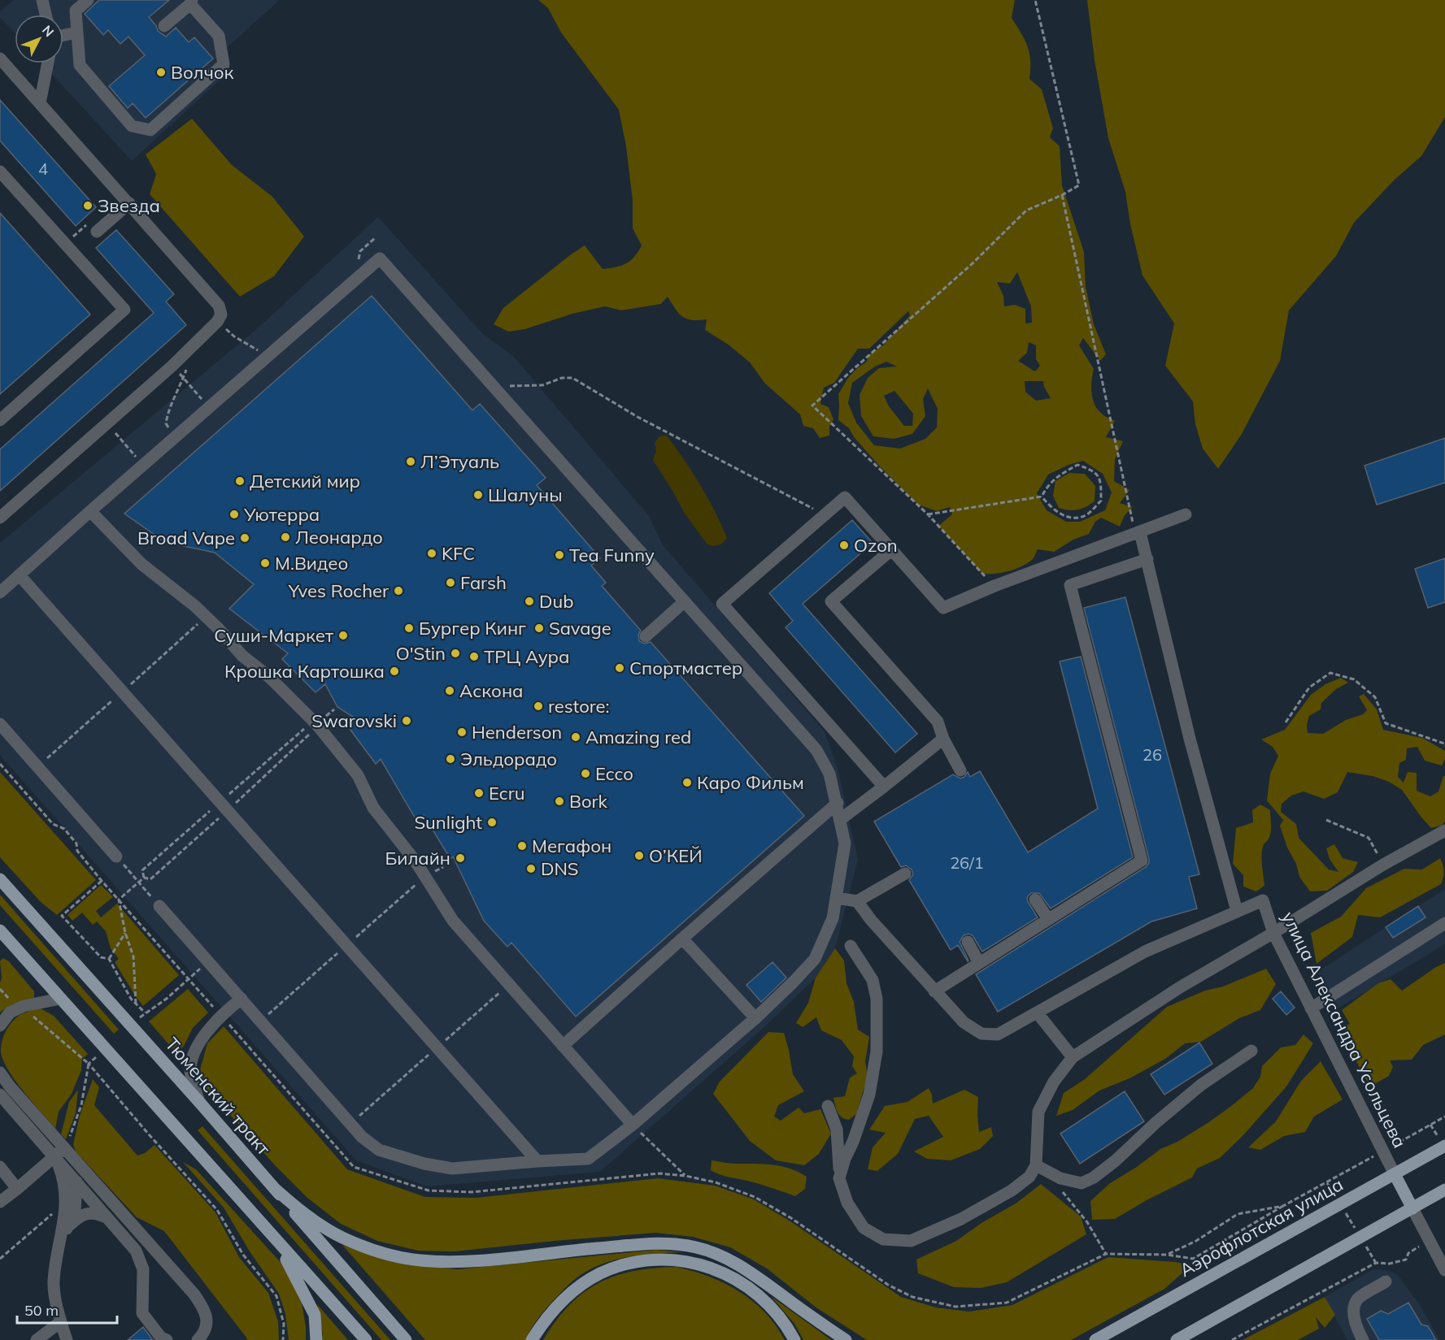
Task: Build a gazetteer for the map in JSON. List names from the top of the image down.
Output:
{
  "streets": {
    "main road": ["Тюменский тракт", "Аэрофлотская улица"],
    "street": ["улица Александра Усольцева"]
  },
  "crossings": [
    ["улица Александра Усольцева", "Аэрофлотская улица"]
  ],
  "places": [
    "Волчок",
    "Звезда",
    "Л’Этуаль",
    "Детский мир",
    "Шалуны",
    "Уютерра",
    "Леонардо",
    "Broad Vape",
    "Ozon",
    "KFC",
    "Tea Funny",
    "М.Видео",
    "Farsh",
    "Yves Rocher",
    "Dub",
    "Бургер Кинг",
    "Savage",
    "Суши-Маркет",
    "O'Stin",
    "ТРЦ Аура",
    "Спортмастер",
    "Крошка Картошка",
    "Аскона",
    "restore:",
    "Swarovski",
    "Henderson",
    "Amazing red",
    "Эльдорадо",
    "Ecco",
    "Каро Фильм",
    "Ecru",
    "Bork",
    "Sunlight",
    "Мегафон",
    "О’КЕЙ",
    "Билайн",
    "DNS"
  ],
  "house_numbers": ["4", "26", "26/1"],
  "scale_bar": "50 m",
  "north": "top right"
}
